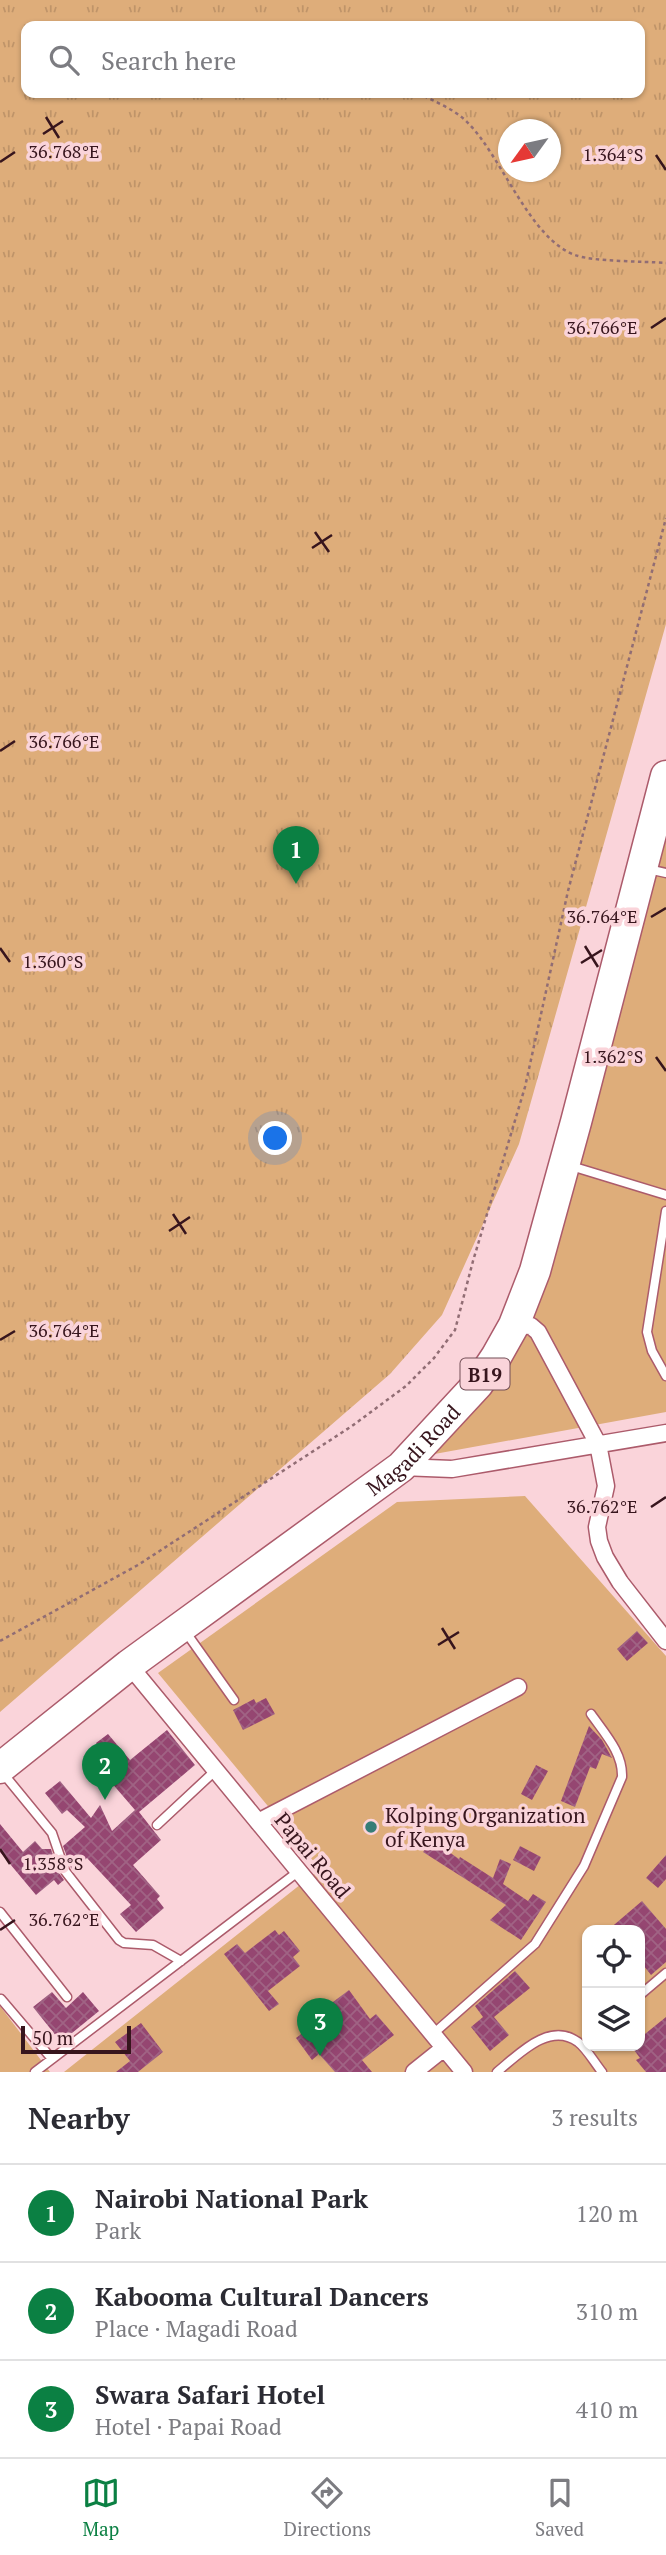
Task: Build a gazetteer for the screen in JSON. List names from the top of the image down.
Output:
{
  "streets": {
    "highway": ["B19", "Magadi Road"],
    "street": ["Papai Road"]
  },
  "crossings": [
    ["Magadi Road", "Papai Road"]
  ],
  "places": ["Kolping Organization of Kenya"],
  "scale_bar": "50 m",
  "north": "bottom left",
  "page": {
    "search": "Search here",
    "pins": ["1", "2", "3"],
    "scale": "50 m",
    "heading": ["Nearby", "3 results"],
    "list": [
      {
        "mark": "1",
        "name": "Nairobi National Park",
        "note": "Park",
        "value": "120 m"
      },
      {
        "mark": "2",
        "name": "Kabooma Cultural Dancers",
        "note": "Place · Magadi Road",
        "value": "310 m"
      },
      {
        "mark": "3",
        "name": "Swara Safari Hotel",
        "note": "Hotel · Papai Road",
        "value": "410 m"
      }
    ],
    "nav": ["Map", "Directions", "Saved"]
  },
  "coordinates": [
    "36.768°E",
    "1.364°S",
    "36.766°E",
    "36.764°E",
    "1.360°S",
    "1.362°S",
    "36.762°E",
    "1.358°S"
  ]
}
